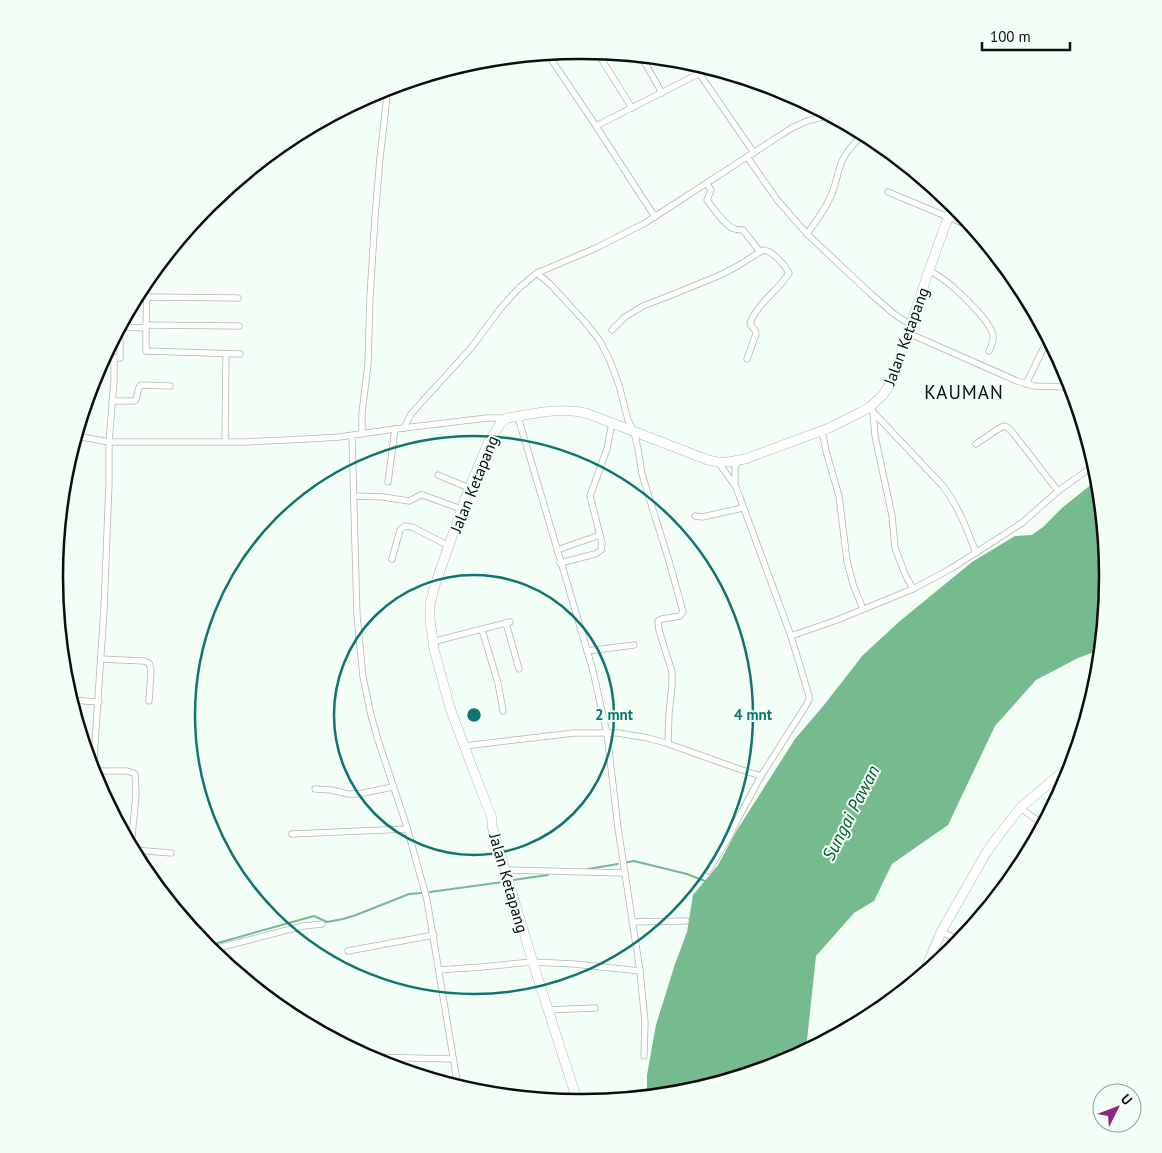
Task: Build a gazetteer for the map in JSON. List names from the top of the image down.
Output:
{
  "streets": {
    "main road": ["Jalan Ketapang"]
  },
  "districts": ["KAUMAN"],
  "water": ["Sungai Pawan"],
  "scale_bar": "100 m",
  "north": "top right",
  "rings": ["2 mnt", "4 mnt"]
}
